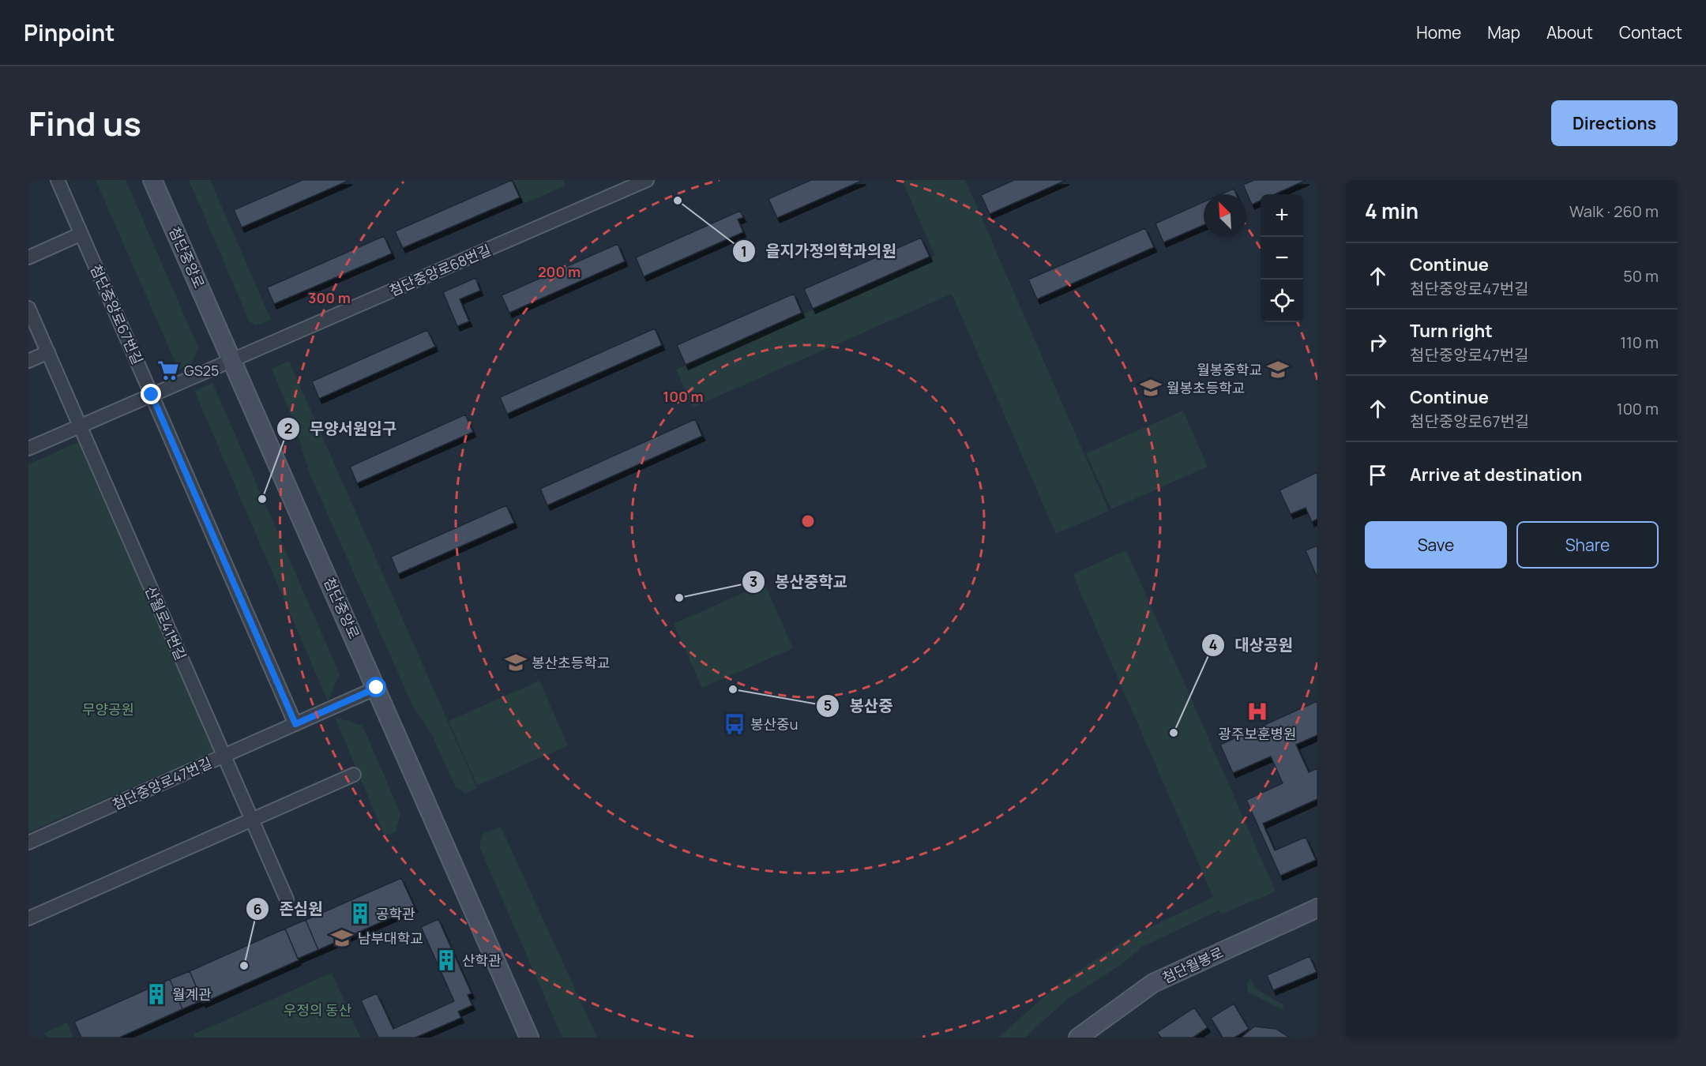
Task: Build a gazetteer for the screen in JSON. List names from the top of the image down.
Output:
{
  "streets": {
    "street": [
      "첨단중앙로",
      "첨단중앙로68번길",
      "첨단중앙로67번길",
      "산월로41번길",
      "첨단중앙로47번길",
      "첨단월봉로"
    ]
  },
  "crossings": [
    ["첨단중앙로", "첨단중앙로68번길"],
    ["첨단중앙로", "첨단중앙로47번길"],
    ["첨단중앙로67번길", "첨단중앙로47번길"],
    ["산월로41번길", "첨단중앙로47번길"]
  ],
  "parks": ["무양공원", "우정의 동산"],
  "places": {
    "other": [
      "을지가정의학과의원",
      "무양서원입구",
      "봉산중학교",
      "봉산중",
      "대상공원",
      "존심원"
    ],
    "school or university": [
      "월봉중학교",
      "월봉초등학교",
      "봉산초등학교",
      "남부대학교"
    ],
    "supermarket": ["GS25"],
    "hospital": ["광주보훈병원"],
    "bus stop": ["봉산중u"],
    "building": ["공학관", "산학관", "월계관"]
  },
  "north": "top left",
  "page": {
    "header": "Pinpoint",
    "nav": [
      "Home",
      "Map",
      "About",
      "Contact"
    ],
    "title": "Find us",
    "buttons": [
      "Directions",
      ["Save", "Share"]
    ],
    "heading": ["4 min", "Walk · 260 m"],
    "map_buttons": ["+", "−"],
    "list": [
      ["Continue", "첨단중앙로47번길", "50 m"],
      ["Turn right", "첨단중앙로47번길", "110 m"],
      ["Continue", "첨단중앙로67번길", "100 m"],
      "Arrive at destination"
    ]
  },
  "rings": ["200 m", "300 m", "100 m"]
}
